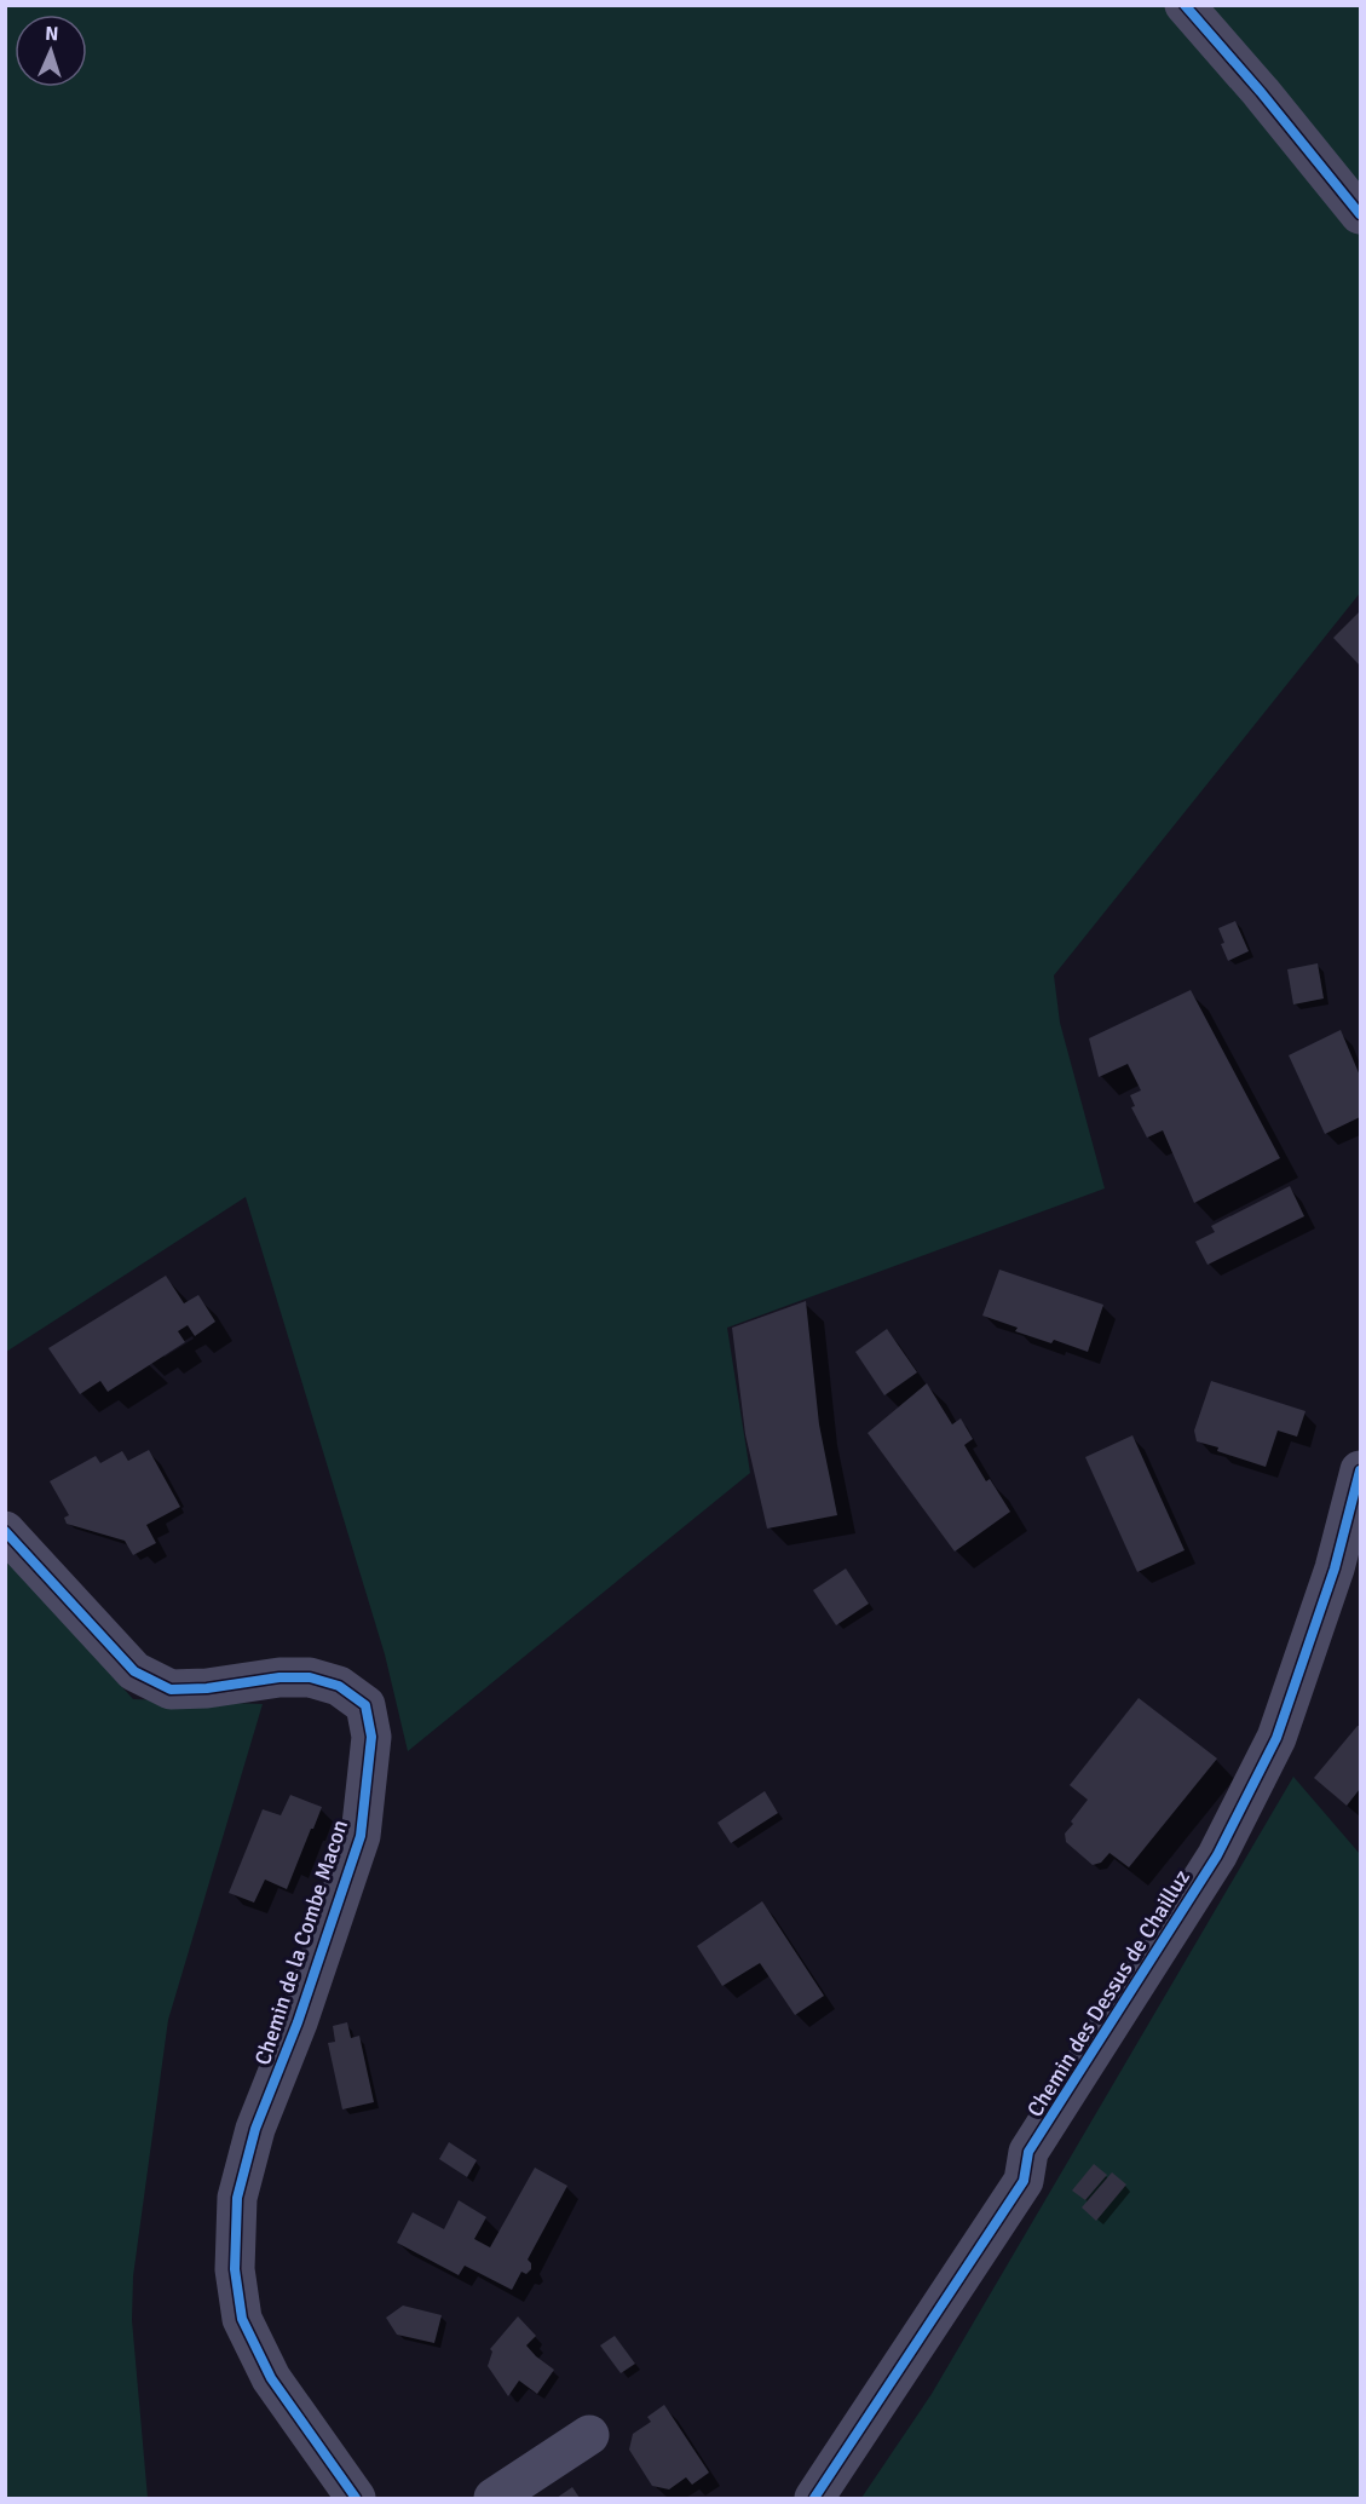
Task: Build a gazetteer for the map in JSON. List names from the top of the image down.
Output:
{
  "streets": {
    "street": ["Chemin de la Combe Macon", "Chemin des Dessus de Chailluz"]
  },
  "north": "top"
}
